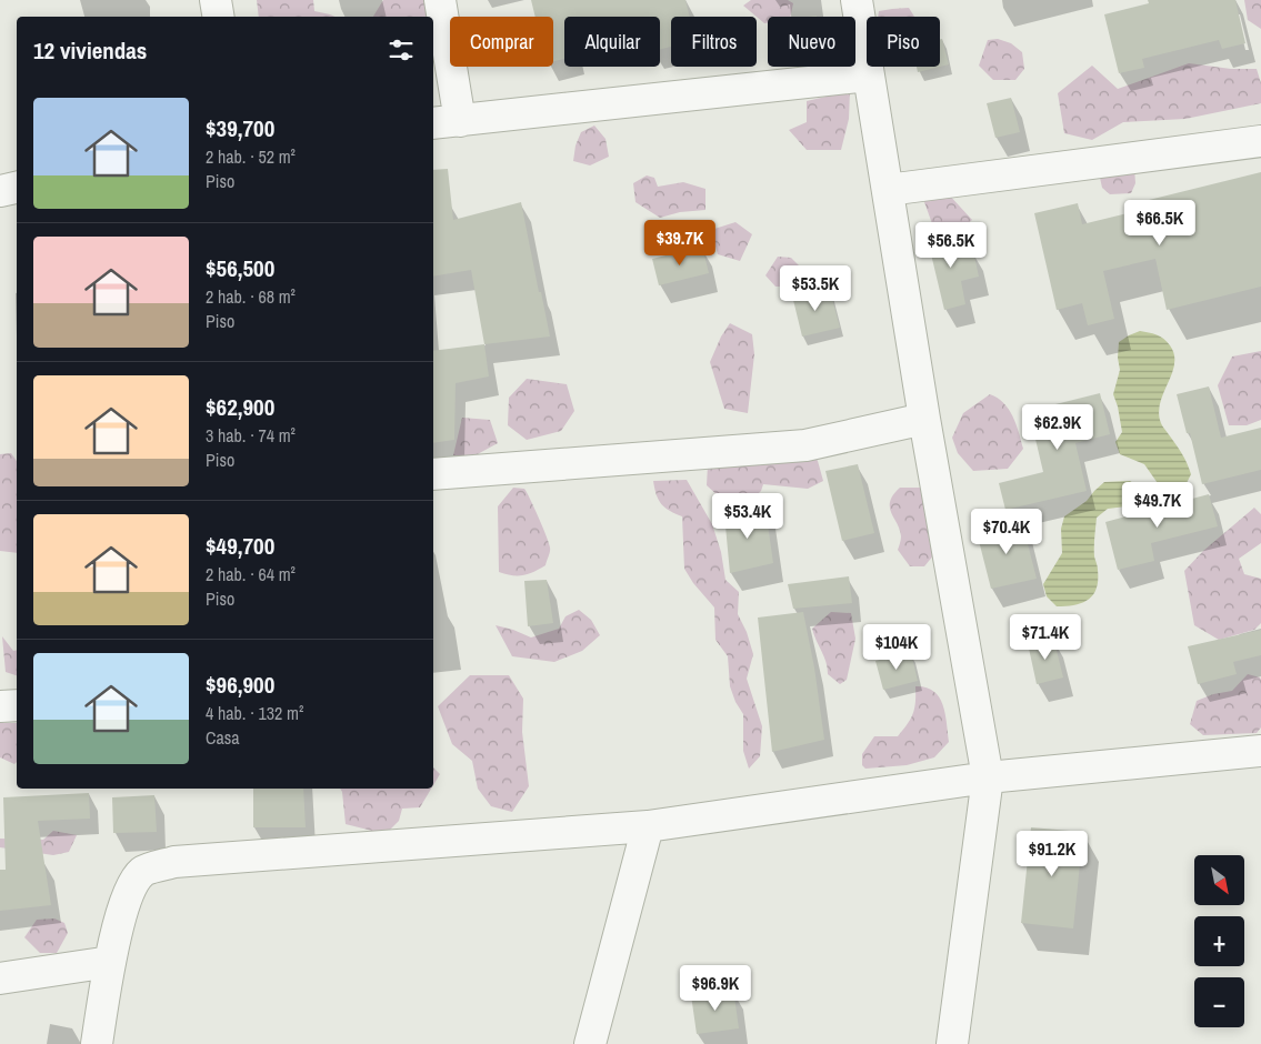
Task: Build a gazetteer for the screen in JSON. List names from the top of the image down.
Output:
{
  "north": "bottom right",
  "page": {
    "chip": [
      "Comprar",
      "Alquilar",
      "Filtros",
      "Nuevo",
      "Piso"
    ],
    "heading": "12 viviendas",
    "list": [
      {
        "name": "$39,700",
        "note": "2 hab. · 52 m² · Piso"
      },
      {
        "name": "$56,500",
        "note": "2 hab. · 68 m² · Piso"
      },
      {
        "name": "$62,900",
        "note": "3 hab. · 74 m² · Piso"
      },
      {
        "name": "$49,700",
        "note": "2 hab. · 64 m² · Piso"
      },
      {
        "name": "$96,900",
        "note": "4 hab. · 132 m² · Casa"
      }
    ],
    "price": [
      "$66.5K",
      "$39.7K",
      "$56.5K",
      "$53.5K",
      "$62.9K",
      "$49.7K",
      "$53.4K",
      "$70.4K",
      "$71.4K",
      "$104K",
      "$91.2K",
      "$96.9K"
    ],
    "map_buttons": ["+", "−"]
  }
}
